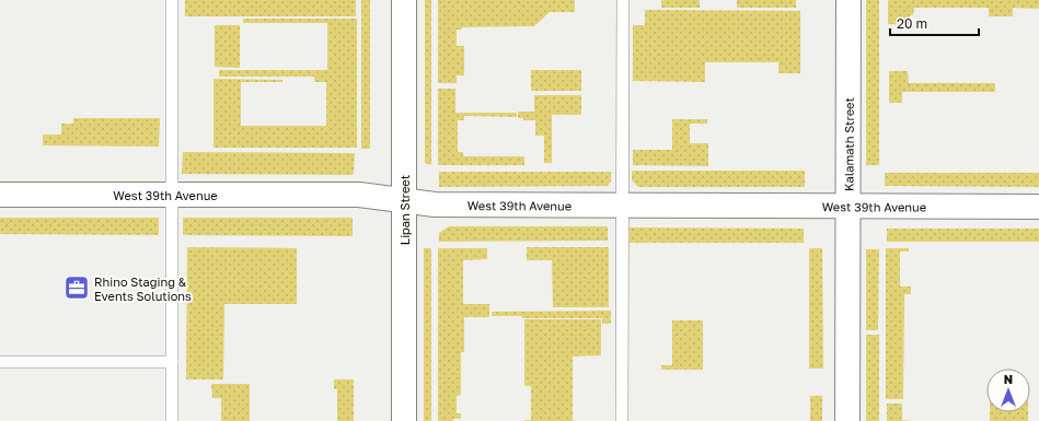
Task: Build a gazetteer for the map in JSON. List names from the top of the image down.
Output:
{
  "streets": {
    "street": ["Kalamath Street", "West 39th Avenue", "Lipan Street"]
  },
  "crossings": [
    ["Kalamath Street", "West 39th Avenue"],
    ["West 39th Avenue", "Lipan Street"]
  ],
  "places": {
    "office": ["Rhino Staging & Events Solutions"]
  },
  "scale_bar": "20 m",
  "north": "top"
}
